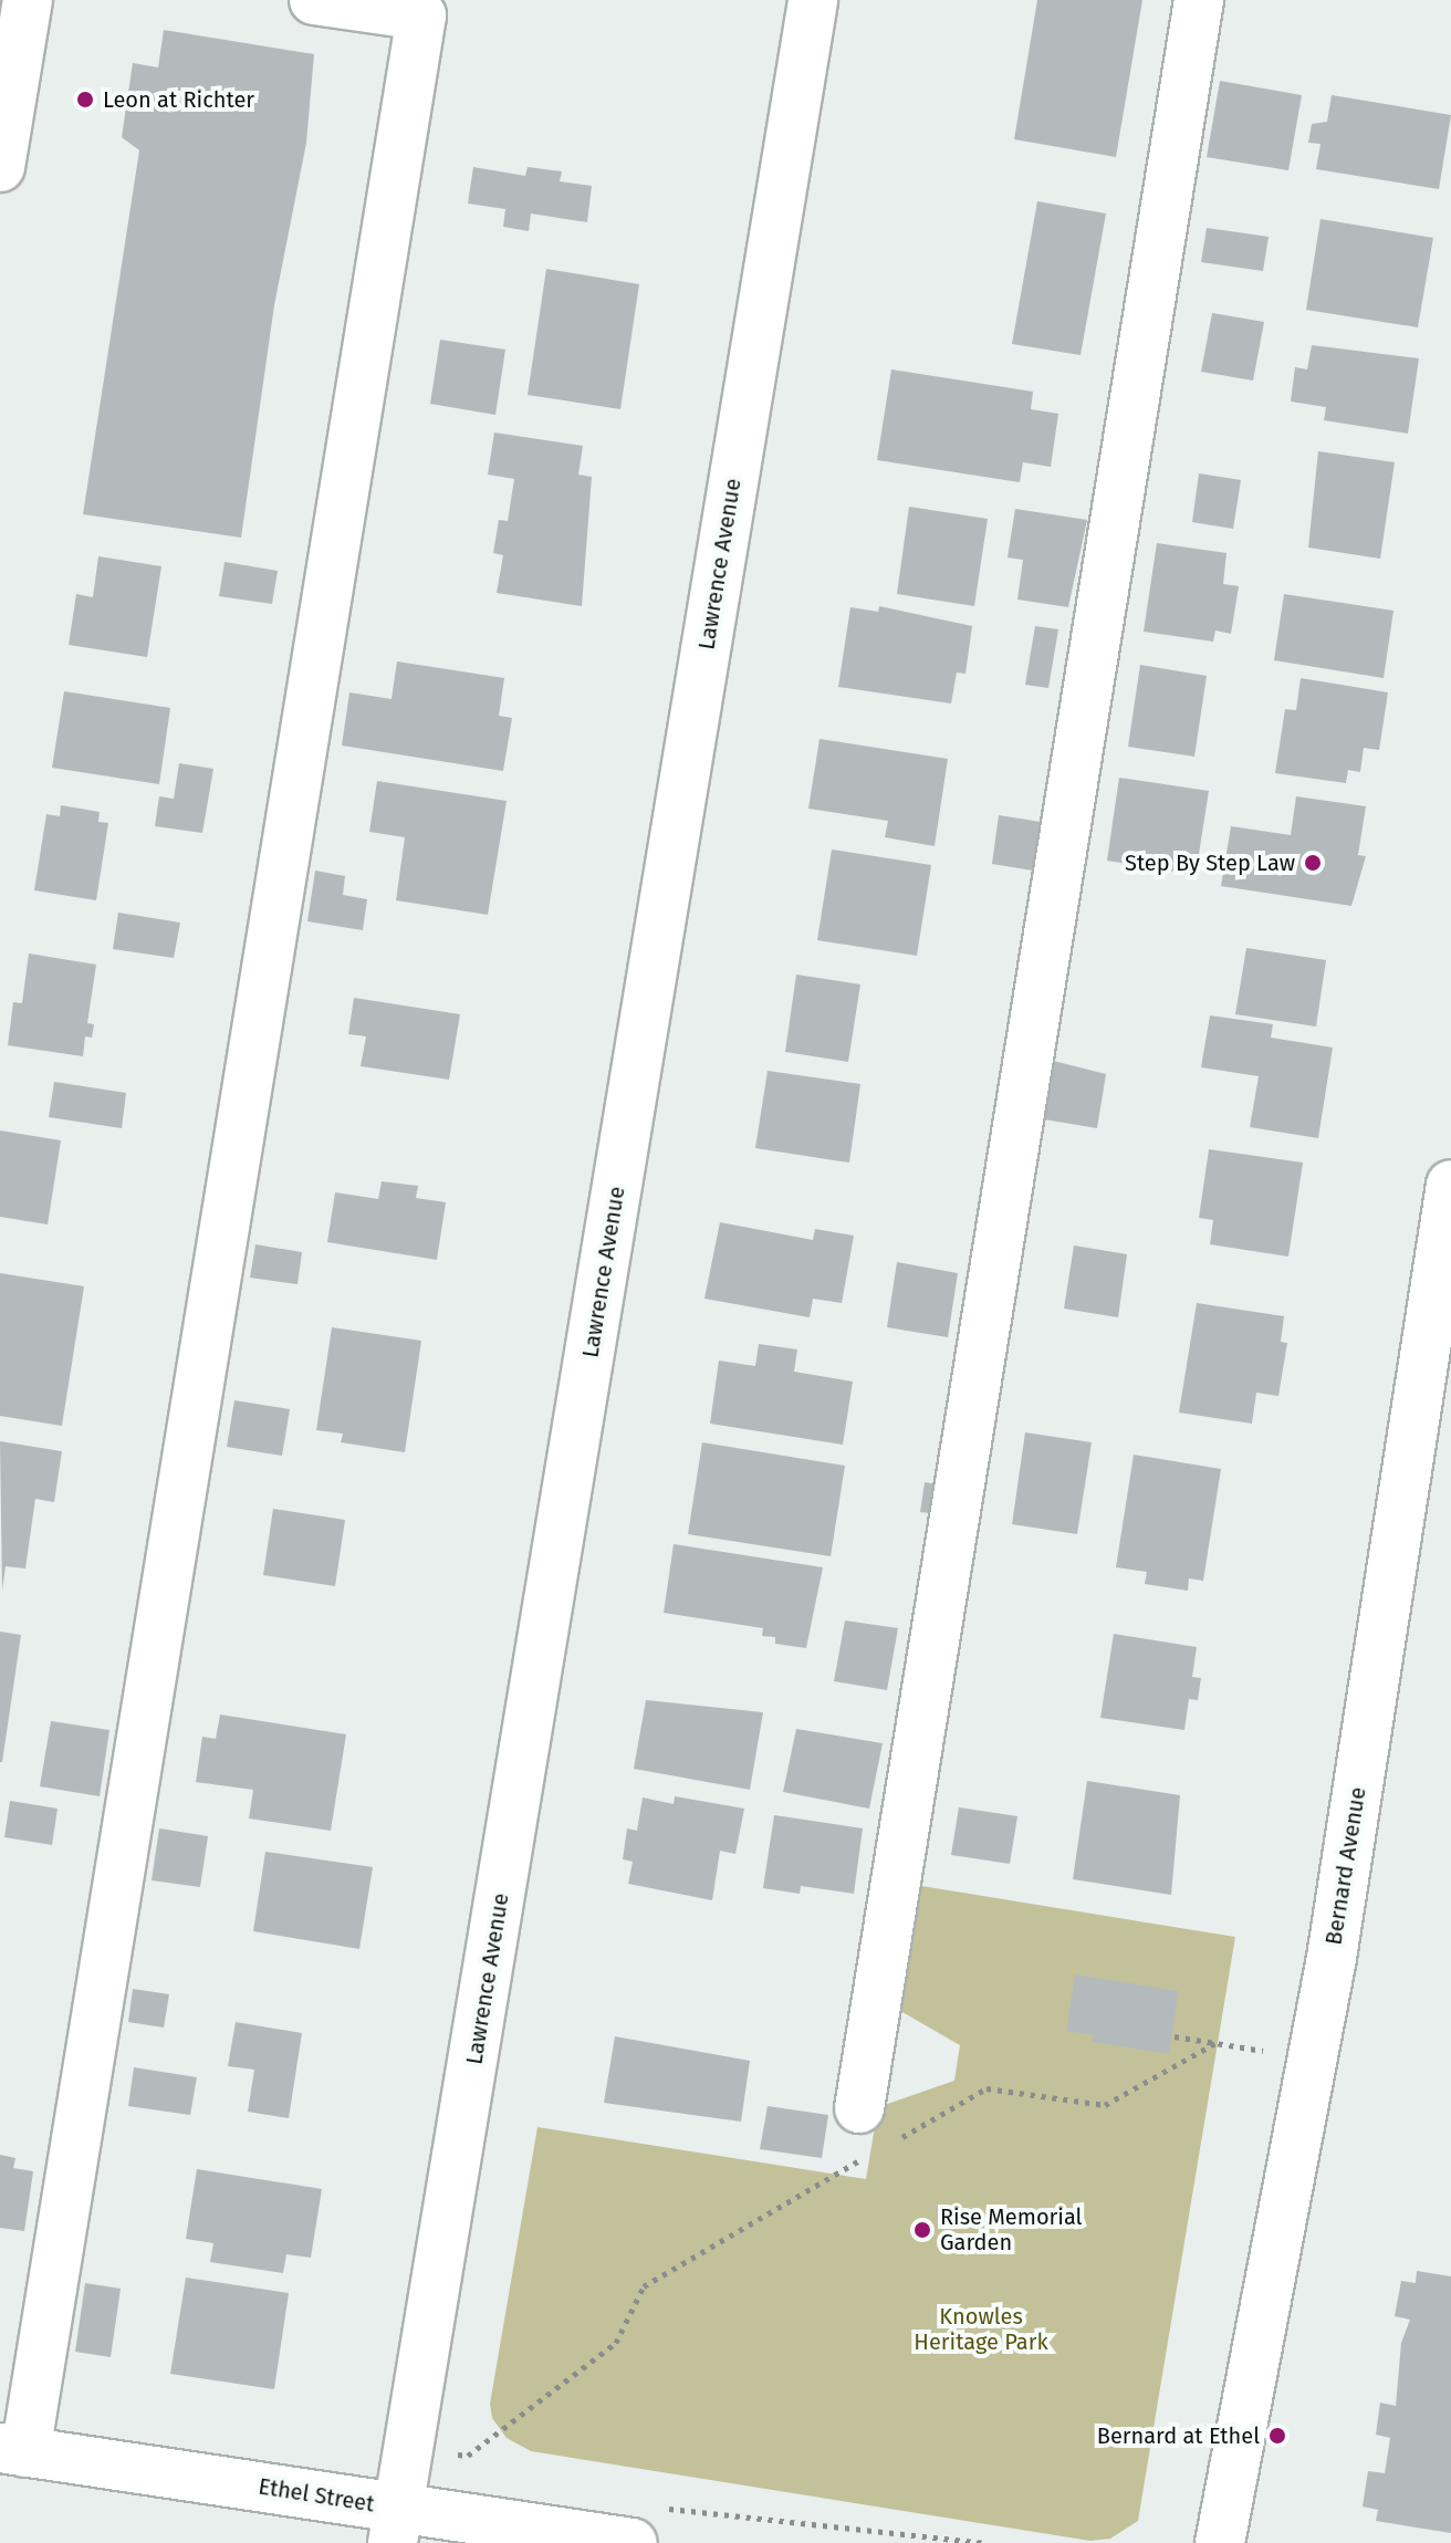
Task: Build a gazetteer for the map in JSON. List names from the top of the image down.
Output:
{
  "streets": {
    "street": ["Lawrence Avenue", "Bernard Avenue", "Ethel Street"]
  },
  "crossings": [
    ["Lawrence Avenue", "Ethel Street"]
  ],
  "parks": ["Knowles Heritage Park"],
  "places": [
    "Leon at Richter",
    "Step By Step Law",
    "Rise Memorial Garden",
    "Bernard at Ethel"
  ]
}
